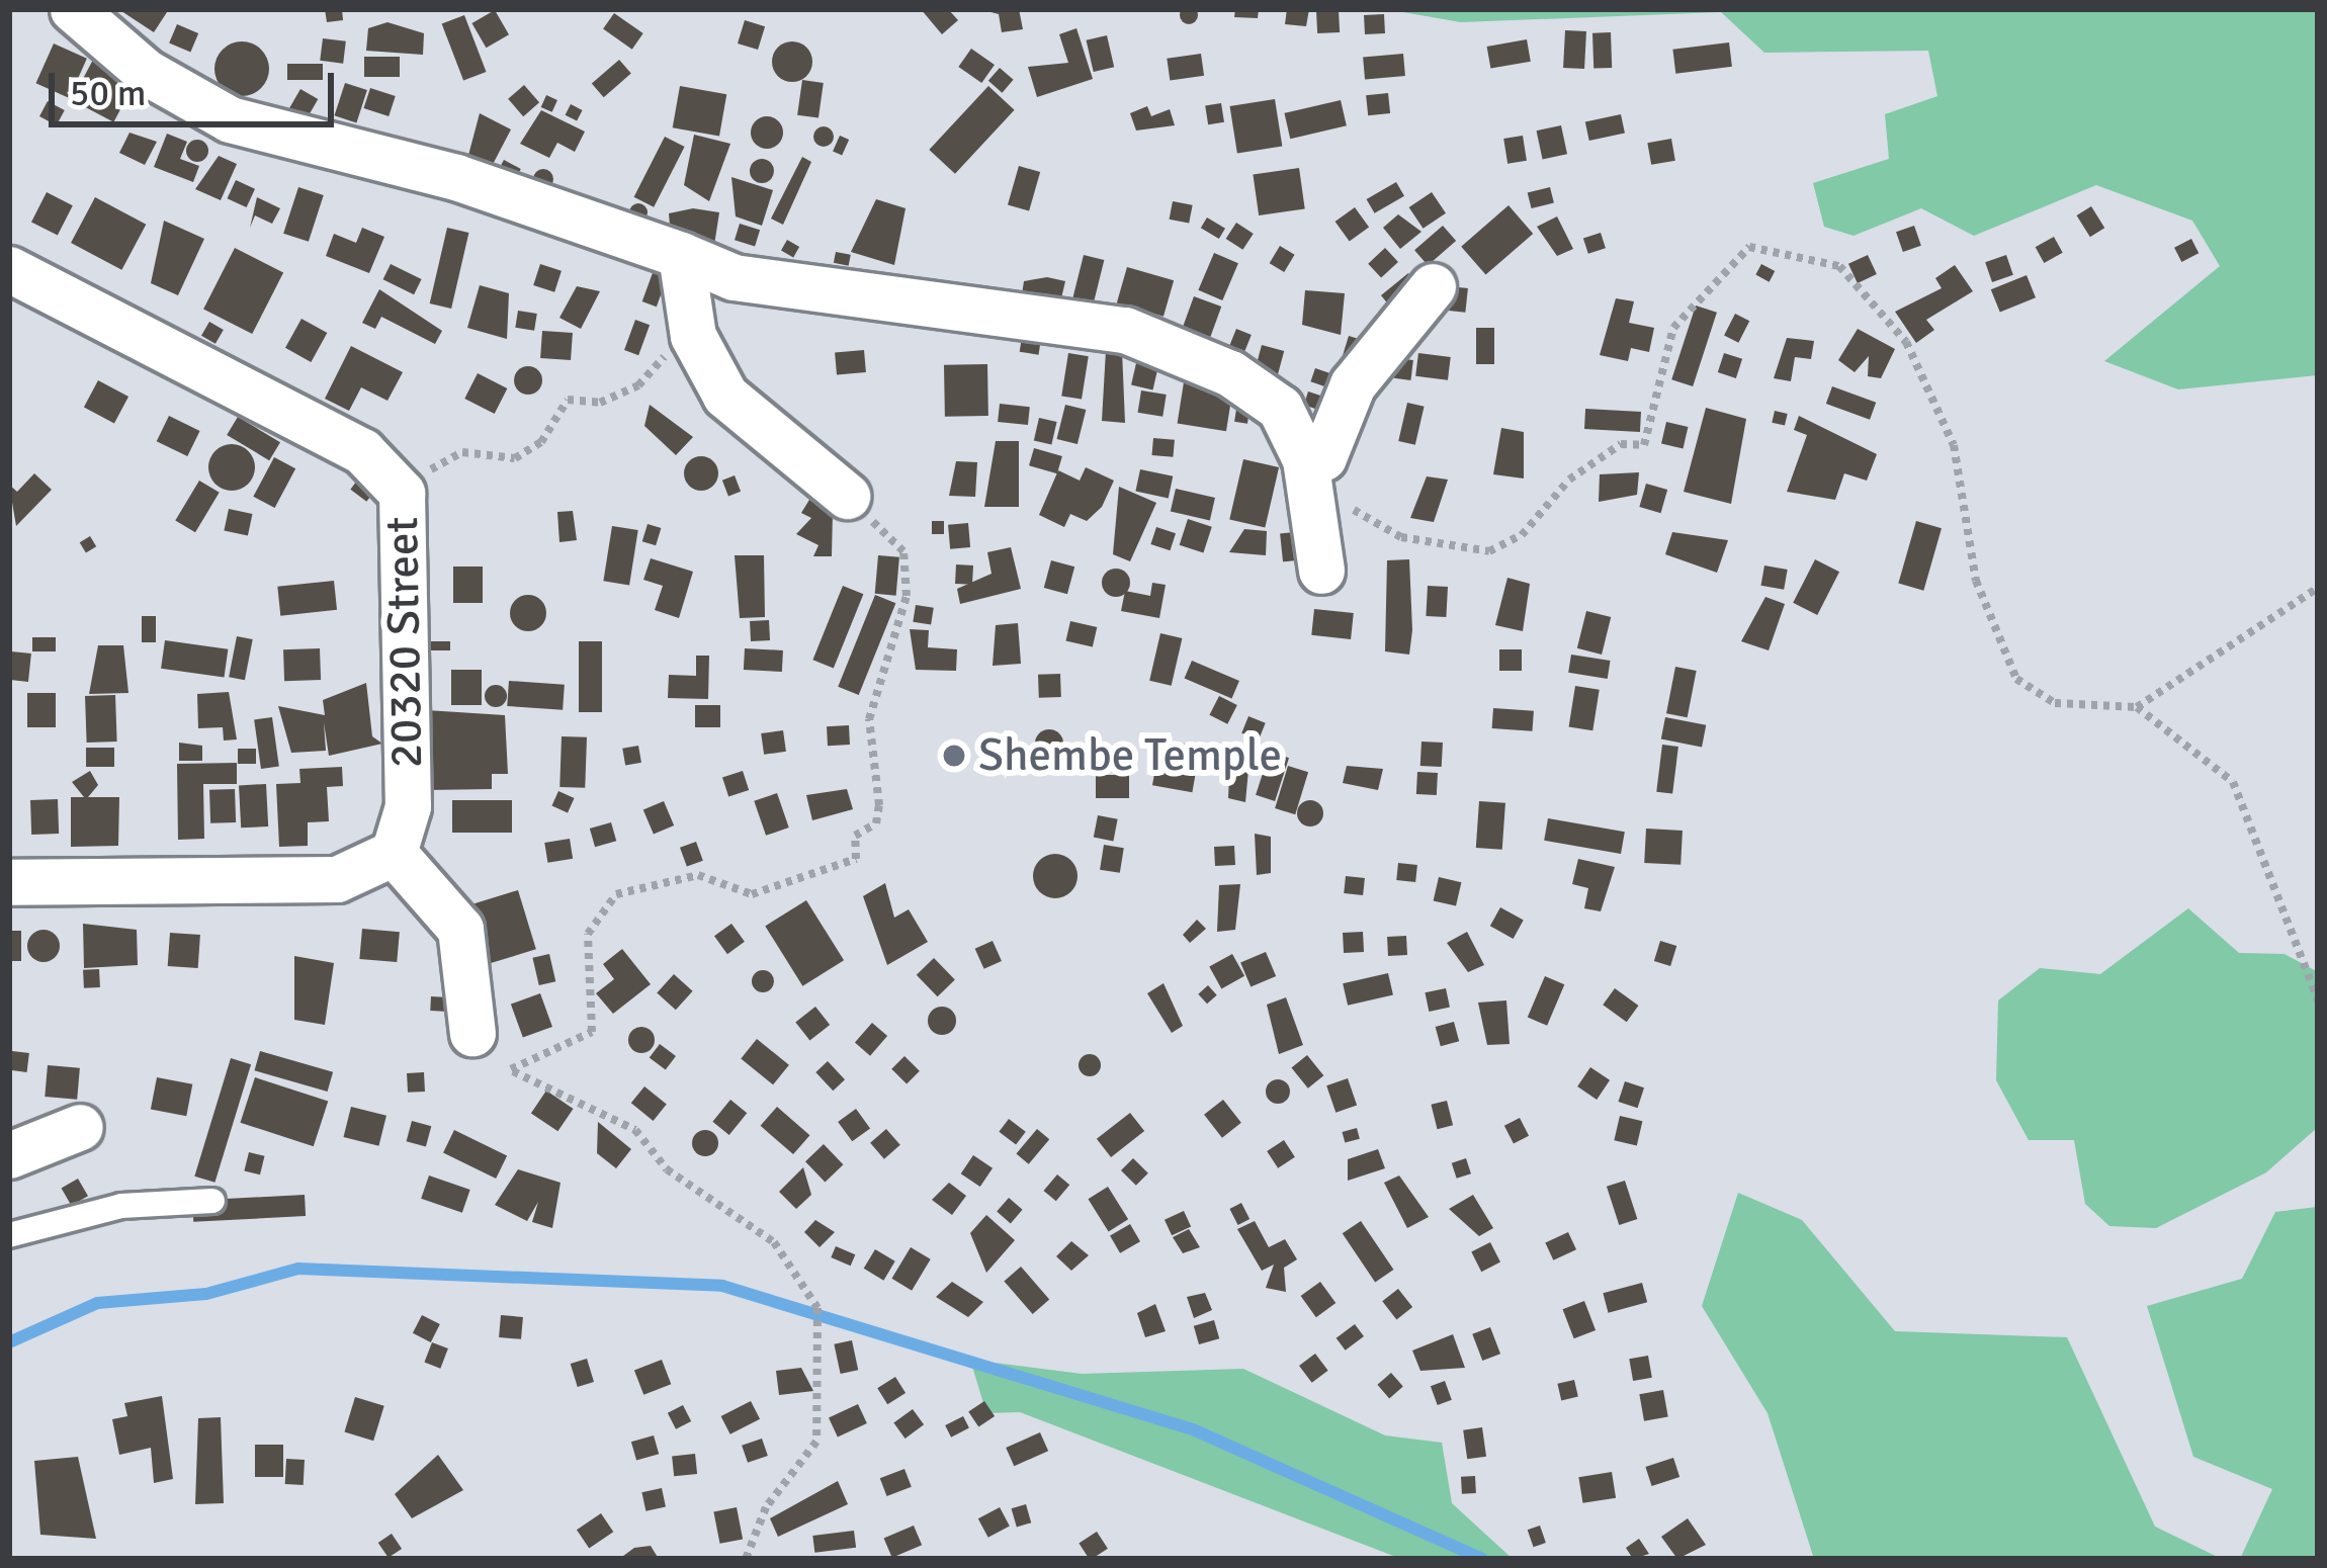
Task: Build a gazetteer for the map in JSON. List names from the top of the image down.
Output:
{
  "streets": {
    "street": ["20320 Street"]
  },
  "places": ["Shembe Temple"],
  "scale_bar": "50 m"
}
